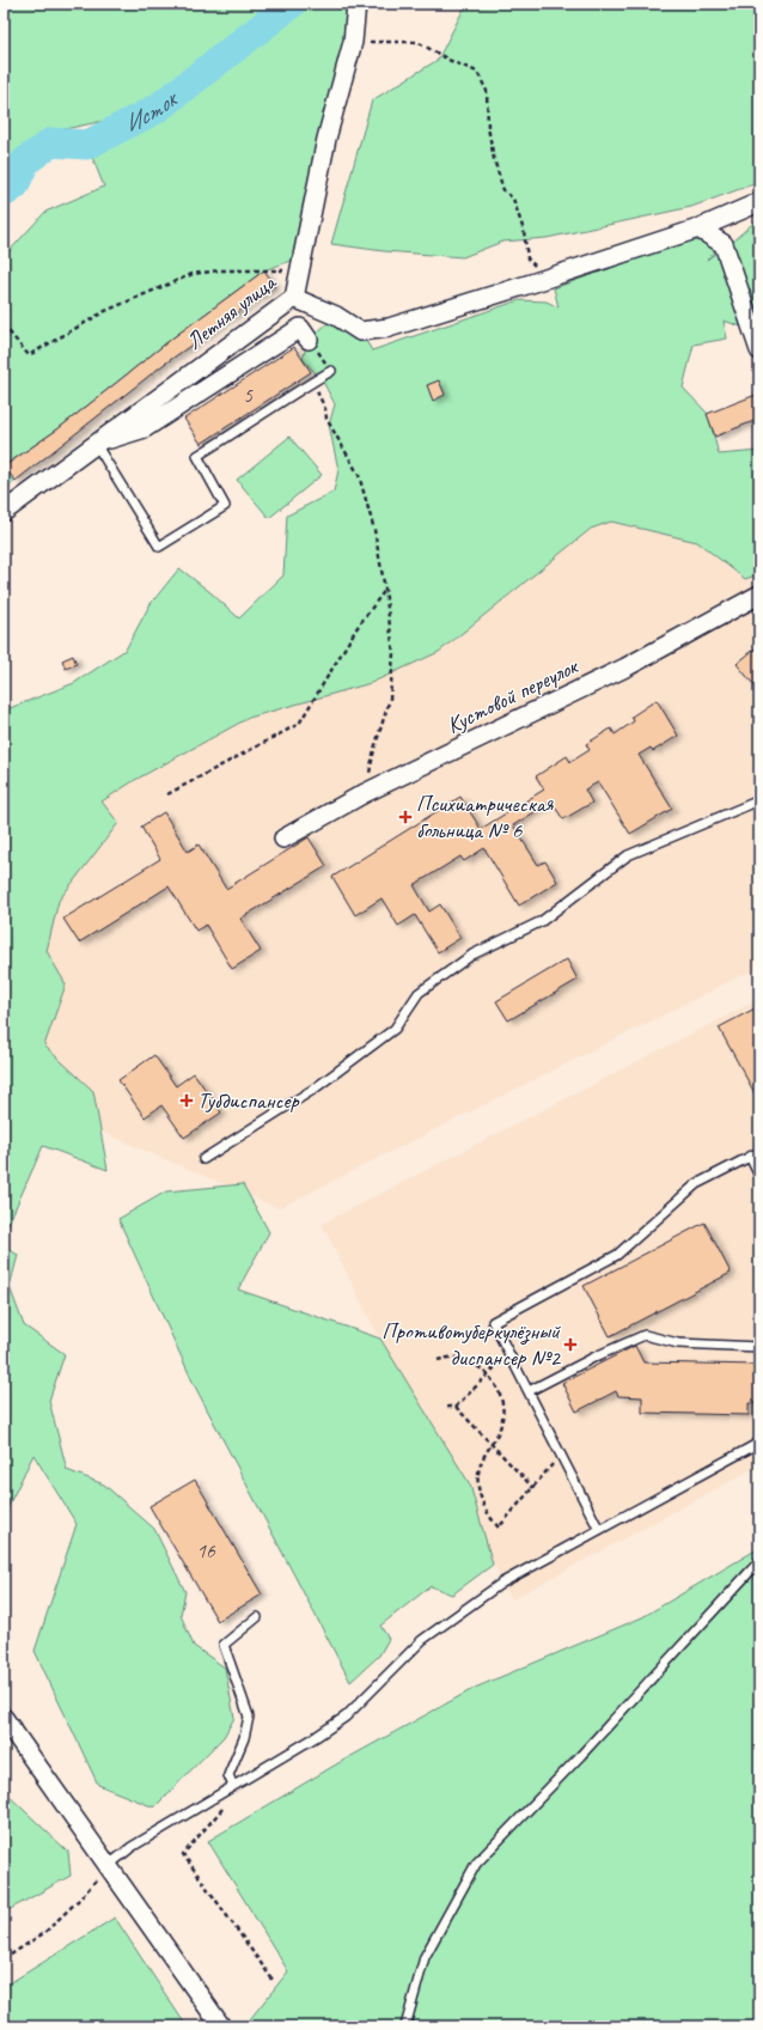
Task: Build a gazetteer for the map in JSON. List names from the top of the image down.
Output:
{
  "streets": {
    "street": ["Летняя улица", "Кустовой переулок"]
  },
  "water": ["Исток"],
  "places": {
    "health": ["Психиатрическая больница № 6", "Тубдиспансер", "Противотуберкулёзный диспансер №2"]
  },
  "house_numbers": ["5", "16"]
}
